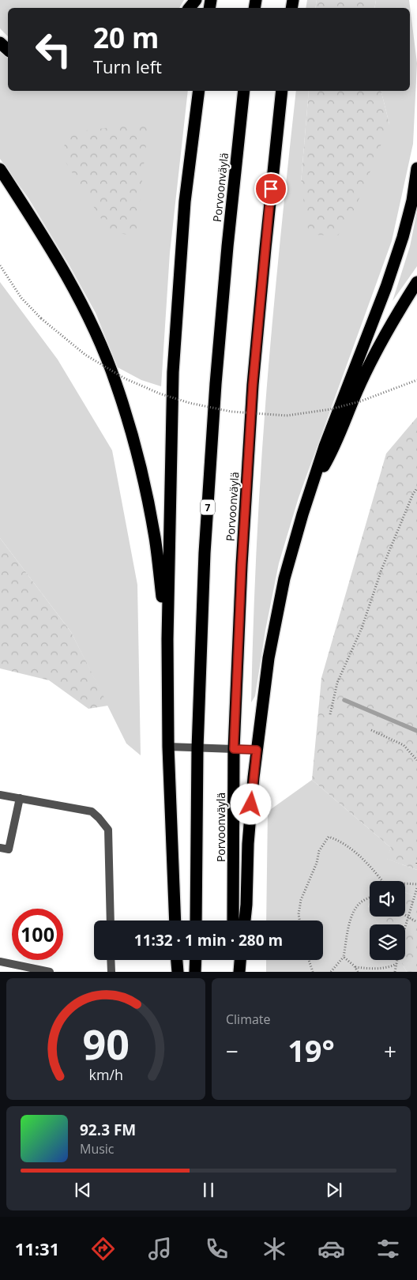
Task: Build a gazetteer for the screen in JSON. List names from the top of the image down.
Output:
{
  "streets": {
    "highway": ["Porvoonväylä", "7"]
  },
  "page": {
    "turn": ["20 m", "Turn left"],
    "limit": "100",
    "trip": "11:32 · 1 min · 280 m",
    "tile": "Climate",
    "heat": ["−", "19°", "+"],
    "song": ["92.3 FM", "Music"],
    "tabs": "11:31",
    "gauge": ["90", "km/h"]
  }
}
